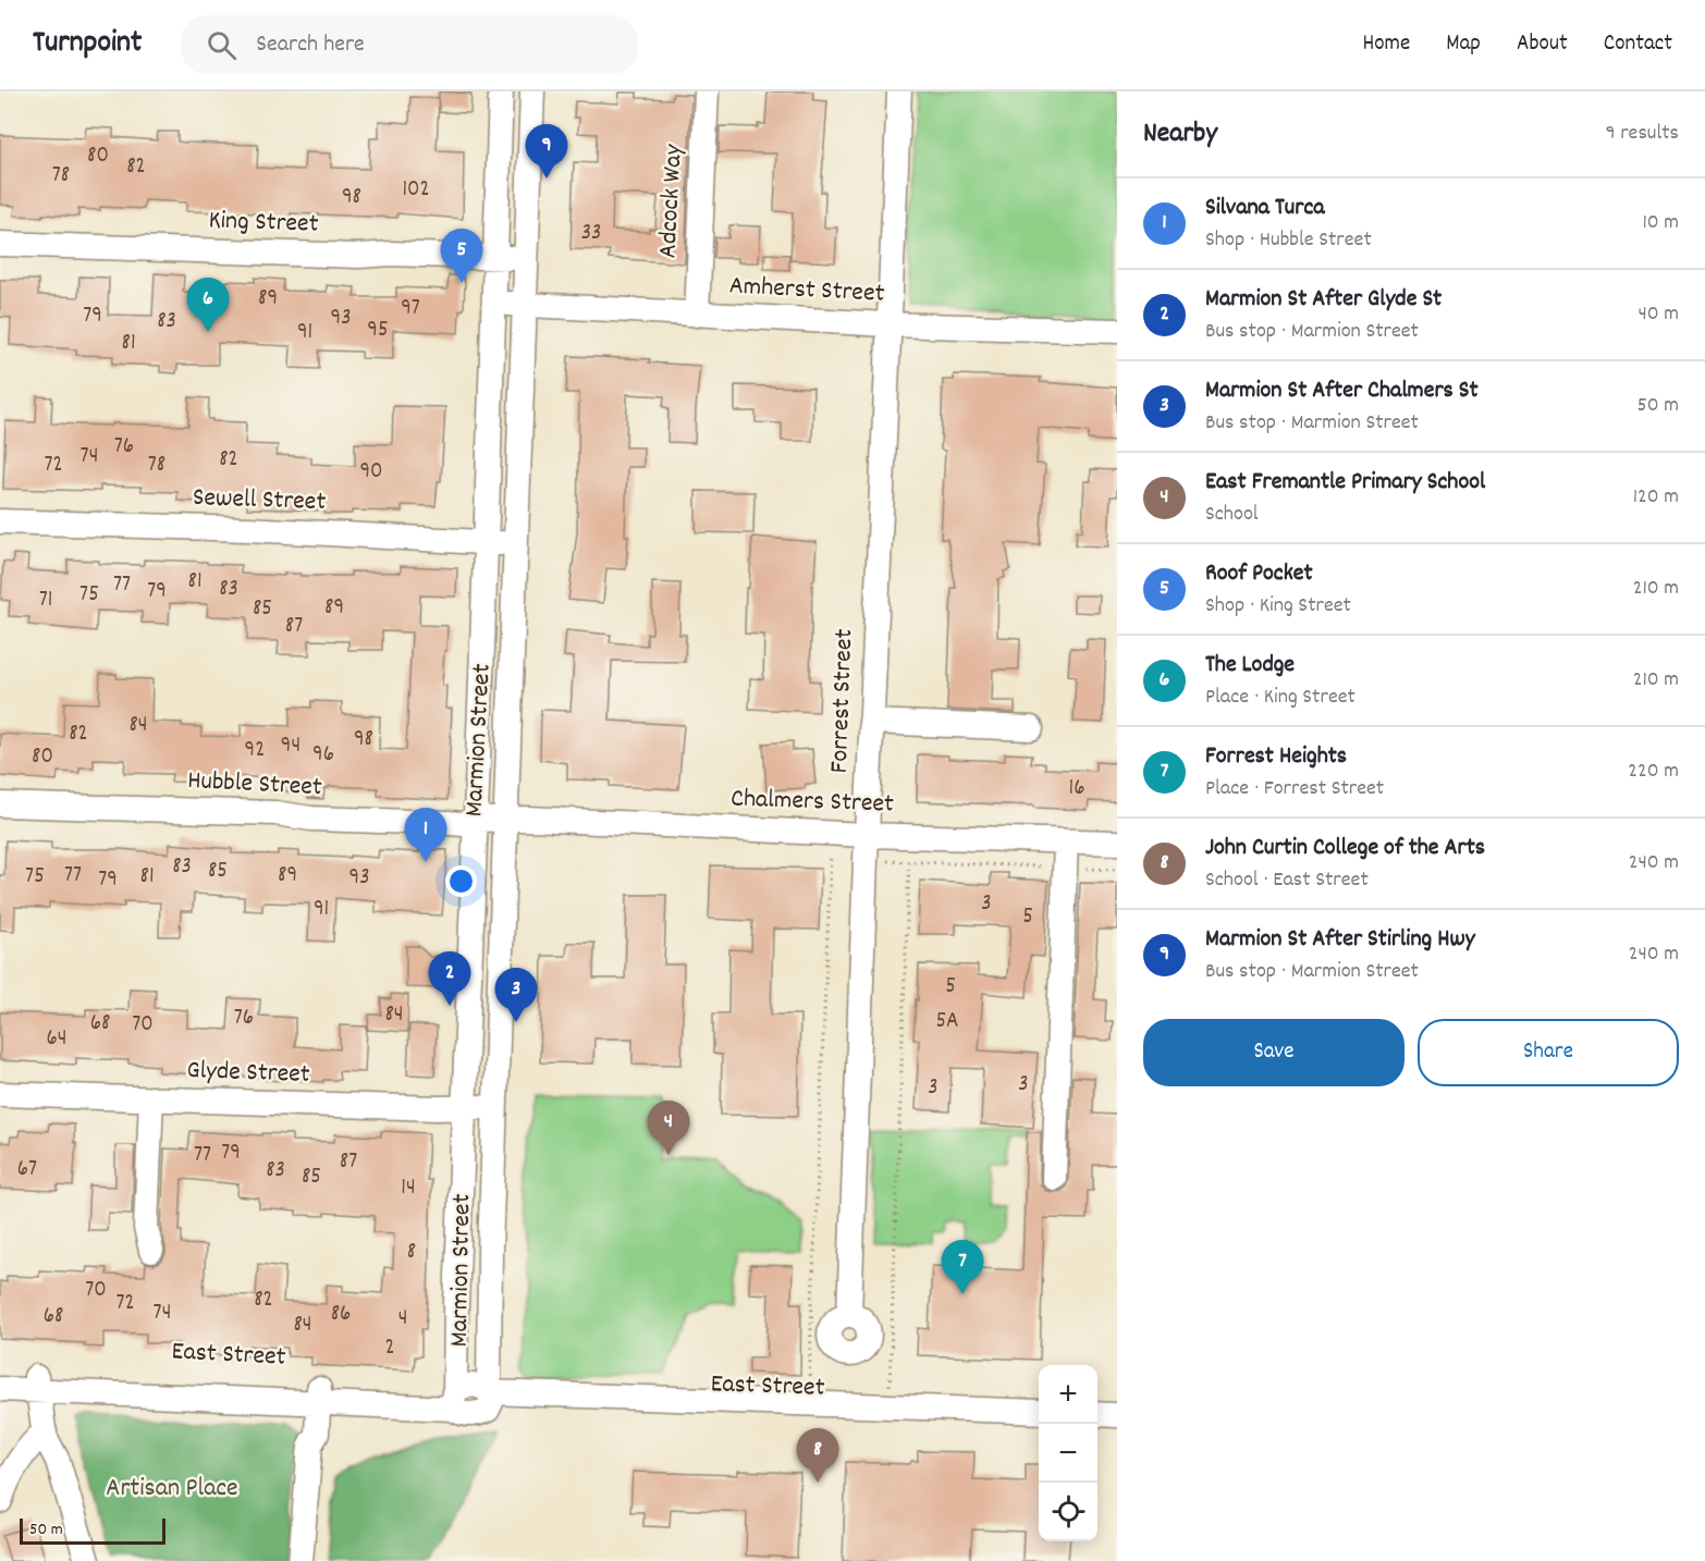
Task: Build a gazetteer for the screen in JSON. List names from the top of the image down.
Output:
{
  "streets": {
    "street": [
      "Adcock Way",
      "King Street",
      "Amherst Street",
      "Sewell Street",
      "Forrest Street",
      "Marmion Street",
      "Hubble Street",
      "Chalmers Street",
      "Glyde Street",
      "East Street"
    ]
  },
  "crossings": [
    ["Adcock Way", "Amherst Street"],
    ["King Street", "Marmion Street"],
    ["Amherst Street", "Forrest Street"],
    ["Amherst Street", "Marmion Street"],
    ["Sewell Street", "Marmion Street"],
    ["Forrest Street", "Chalmers Street"],
    ["Marmion Street", "Hubble Street"],
    ["Marmion Street", "Chalmers Street"],
    ["Marmion Street", "Glyde Street"],
    ["Marmion Street", "East Street"],
    ["Hubble Street", "Chalmers Street"]
  ],
  "parks": ["Artisan Place"],
  "house_numbers": [
    "80",
    "82",
    "78",
    "102",
    "98",
    "33",
    "89",
    "97",
    "79",
    "93",
    "83",
    "95",
    "91",
    "81",
    "76",
    "74",
    "82",
    "72",
    "78",
    "90",
    "81",
    "77",
    "83",
    "79",
    "75",
    "71",
    "89",
    "85",
    "87",
    "84",
    "82",
    "98",
    "94",
    "92",
    "96",
    "80",
    "16",
    "83",
    "85",
    "77",
    "89",
    "75",
    "81",
    "93",
    "79",
    "3",
    "91",
    "5",
    "5",
    "84",
    "76",
    "5A",
    "68",
    "70",
    "64",
    "3",
    "3",
    "79",
    "77",
    "87",
    "67",
    "83",
    "85",
    "14",
    "8",
    "70",
    "82",
    "72",
    "74",
    "86",
    "68",
    "4",
    "84",
    "2"
  ],
  "scale_bar": "50 m",
  "page": {
    "header": "Turnpoint",
    "search": "Search here",
    "nav": [
      "Home",
      "Map",
      "About",
      "Contact"
    ],
    "heading": ["Nearby", "9 results"],
    "pins": [
      "9",
      "5",
      "6",
      "1",
      "2",
      "3",
      "4",
      "7",
      "8"
    ],
    "list": [
      {
        "mark": "1",
        "name": "Silvana Turca",
        "note": "Shop · Hubble Street",
        "value": "10 m"
      },
      {
        "mark": "2",
        "name": "Marmion St After Glyde St",
        "note": "Bus stop · Marmion Street",
        "value": "40 m"
      },
      {
        "mark": "3",
        "name": "Marmion St After Chalmers St",
        "note": "Bus stop · Marmion Street",
        "value": "50 m"
      },
      {
        "mark": "4",
        "name": "East Fremantle Primary School",
        "note": "School",
        "value": "120 m"
      },
      {
        "mark": "5",
        "name": "Roof Pocket",
        "note": "Shop · King Street",
        "value": "210 m"
      },
      {
        "mark": "6",
        "name": "The Lodge",
        "note": "Place · King Street",
        "value": "210 m"
      },
      {
        "mark": "7",
        "name": "Forrest Heights",
        "note": "Place · Forrest Street",
        "value": "220 m"
      },
      {
        "mark": "8",
        "name": "John Curtin College of the Arts",
        "note": "School · East Street",
        "value": "240 m"
      },
      {
        "mark": "9",
        "name": "Marmion St After Stirling Hwy",
        "note": "Bus stop · Marmion Street",
        "value": "240 m"
      }
    ],
    "buttons": ["Save", "Share"],
    "map_buttons": ["+", "−"],
    "scale": "50 m"
  }
}
